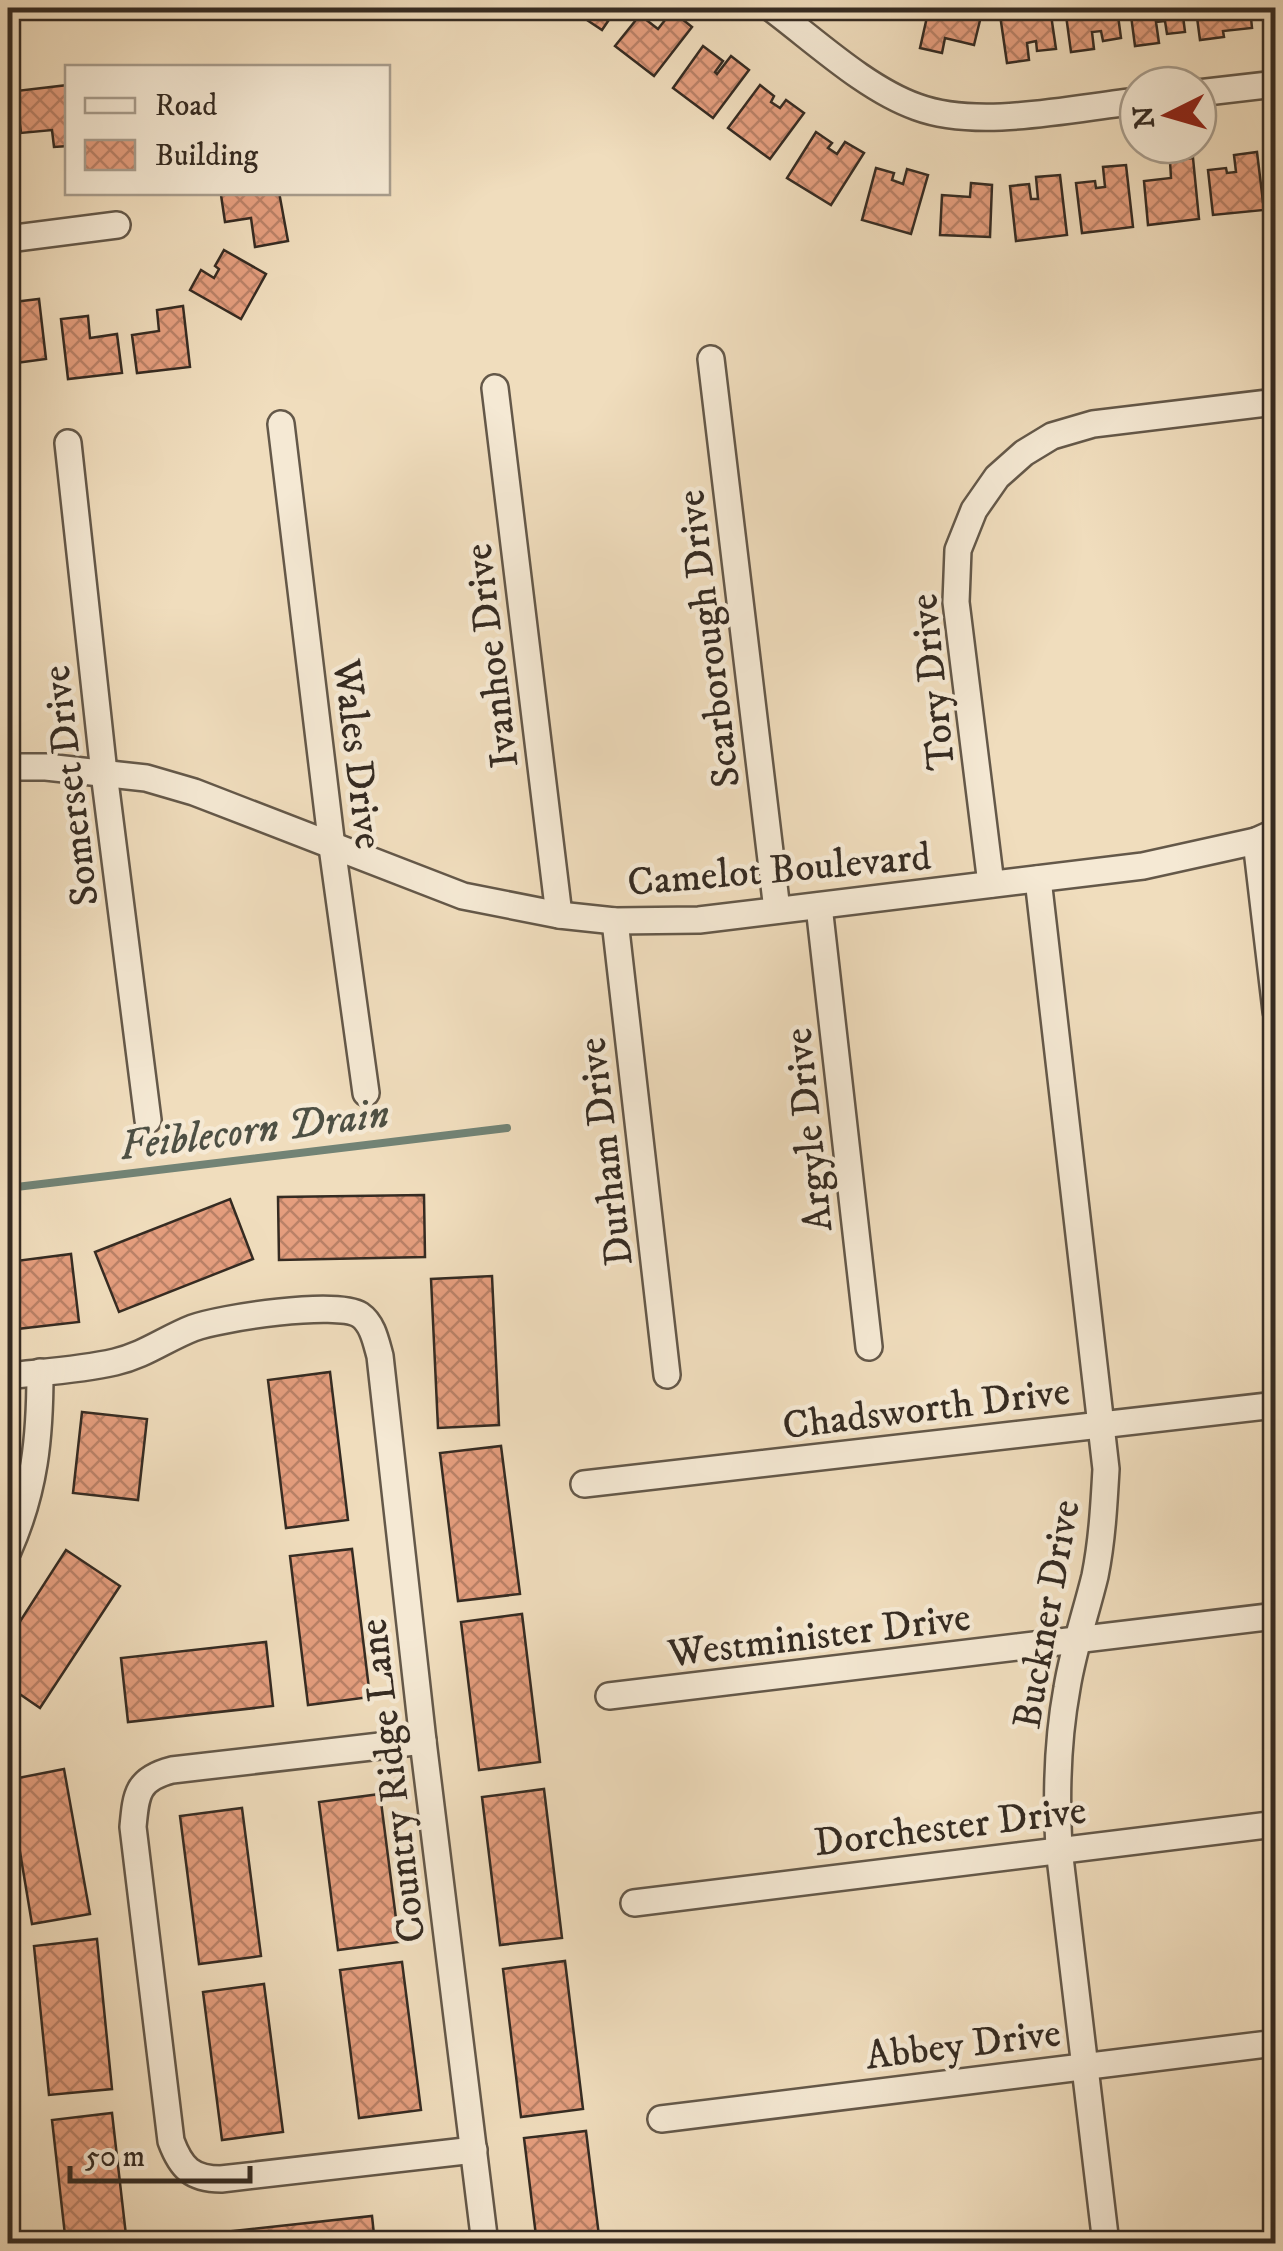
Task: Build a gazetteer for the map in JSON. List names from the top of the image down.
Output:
{
  "streets": {
    "street": [
      "Scarborough Drive",
      "Ivanhoe Drive",
      "Tory Drive",
      "Wales Drive",
      "Somerset Drive",
      "Camelot Boulevard",
      "Argyle Drive",
      "Durham Drive",
      "Chadsworth Drive",
      "Buckner Drive",
      "Westminister Drive",
      "Country Ridge Lane",
      "Dorchester Drive",
      "Abbey Drive"
    ]
  },
  "crossings": [
    ["Scarborough Drive", "Camelot Boulevard"],
    ["Ivanhoe Drive", "Camelot Boulevard"],
    ["Tory Drive", "Camelot Boulevard"],
    ["Wales Drive", "Camelot Boulevard"],
    ["Somerset Drive", "Camelot Boulevard"],
    ["Camelot Boulevard", "Argyle Drive"],
    ["Camelot Boulevard", "Durham Drive"],
    ["Camelot Boulevard", "Buckner Drive"],
    ["Chadsworth Drive", "Buckner Drive"],
    ["Buckner Drive", "Westminister Drive"],
    ["Buckner Drive", "Dorchester Drive"],
    ["Buckner Drive", "Abbey Drive"]
  ],
  "water": ["Feiblecorn Drain"],
  "legend": ["Road", "Building"],
  "scale_bar": "50 m",
  "north": "left"
}
